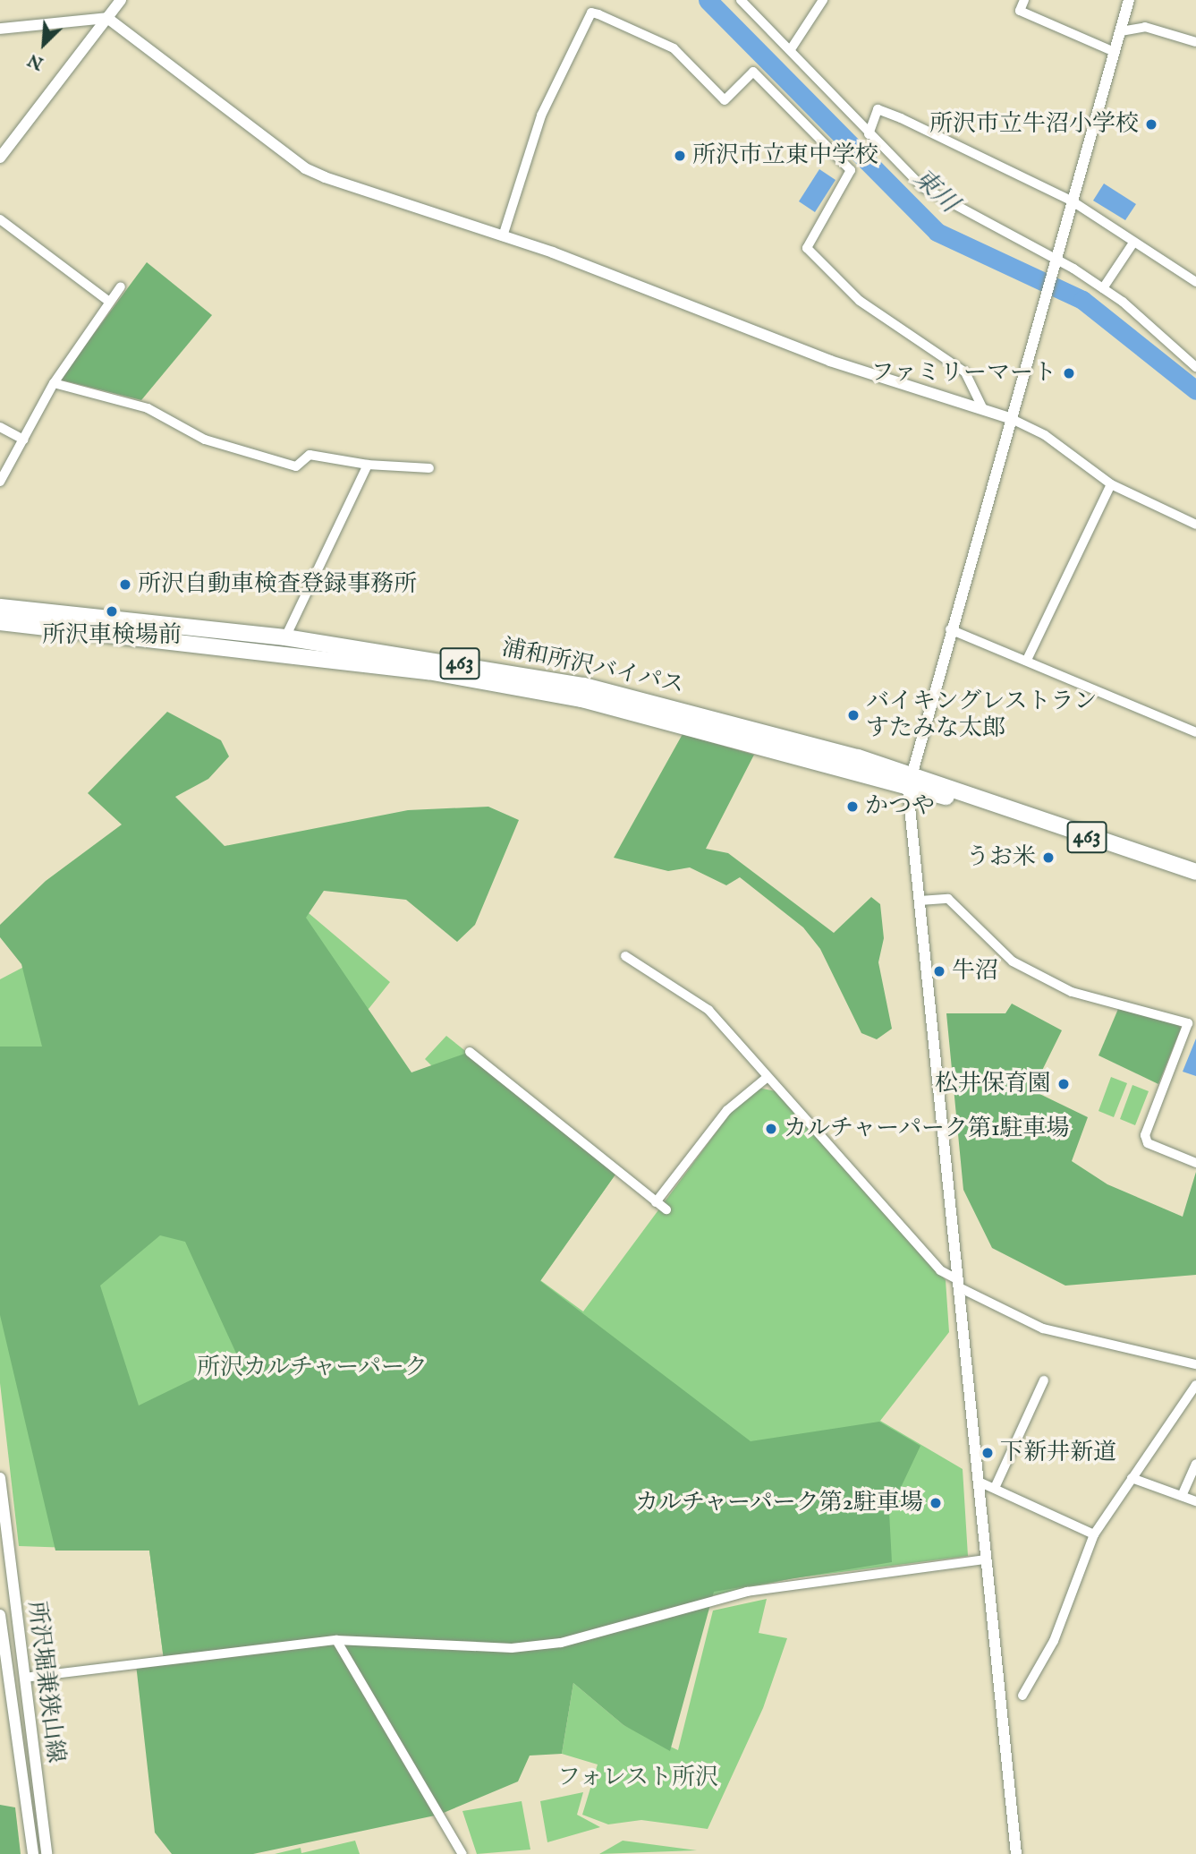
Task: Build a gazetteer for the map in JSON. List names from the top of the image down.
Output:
{
  "streets": {
    "highway": ["463", "浦和所沢バイパス"],
    "street": ["所沢堀兼狭山線"]
  },
  "water": ["東川"],
  "parks": ["所沢カルチャーパーク", "フォレスト所沢"],
  "places": [
    "所沢市立牛沼小学校",
    "所沢市立東中学校",
    "ファミリーマート",
    "所沢自動車検査登録事務所",
    "所沢車検場前",
    "バイキングレストラン すたみな太郎",
    "かつや",
    "うお米",
    "牛沼",
    "松井保育園",
    "カルチャーパーク第1駐車場",
    "下新井新道",
    "カルチャーパーク第2駐車場"
  ],
  "north": "bottom left"
}
